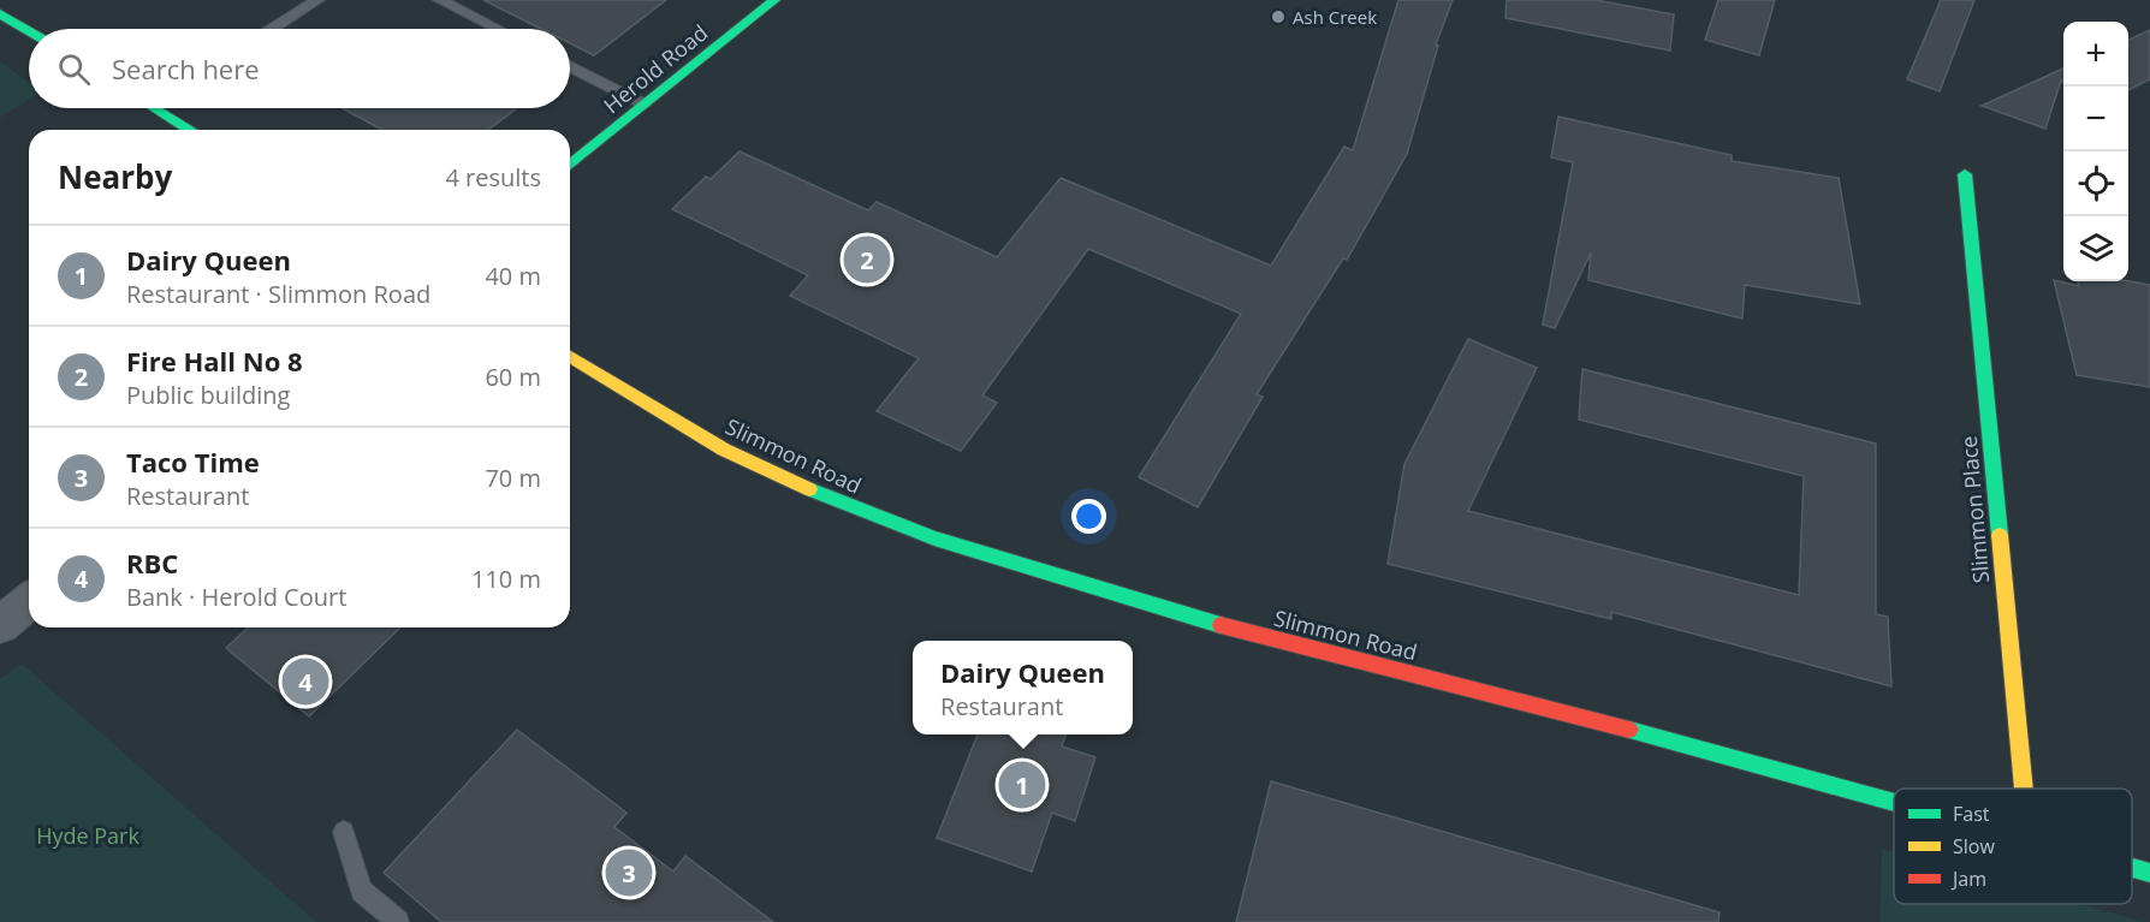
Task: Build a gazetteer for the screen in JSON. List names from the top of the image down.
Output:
{
  "streets": {
    "street": ["Herold Road", "Slimmon Road", "Slimmon Place"]
  },
  "parks": ["Hyde Park"],
  "places": ["Ash Creek"],
  "legend": ["Fast", "Slow", "Jam"],
  "page": {
    "map_buttons": ["+", "−"],
    "search": "Search here",
    "heading": ["Nearby", "4 results"],
    "list": [
      {
        "mark": "1",
        "name": "Dairy Queen",
        "note": "Restaurant · Slimmon Road",
        "value": "40 m"
      },
      {
        "mark": "2",
        "name": "Fire Hall No 8",
        "note": "Public building",
        "value": "60 m"
      },
      {
        "mark": "3",
        "name": "Taco Time",
        "note": "Restaurant",
        "value": "70 m"
      },
      {
        "mark": "4",
        "name": "RBC",
        "note": "Bank · Herold Court",
        "value": "110 m"
      }
    ],
    "pins": [
      "2",
      "4",
      "1",
      "3"
    ],
    "popup": ["Dairy Queen", "Restaurant"]
  }
}
